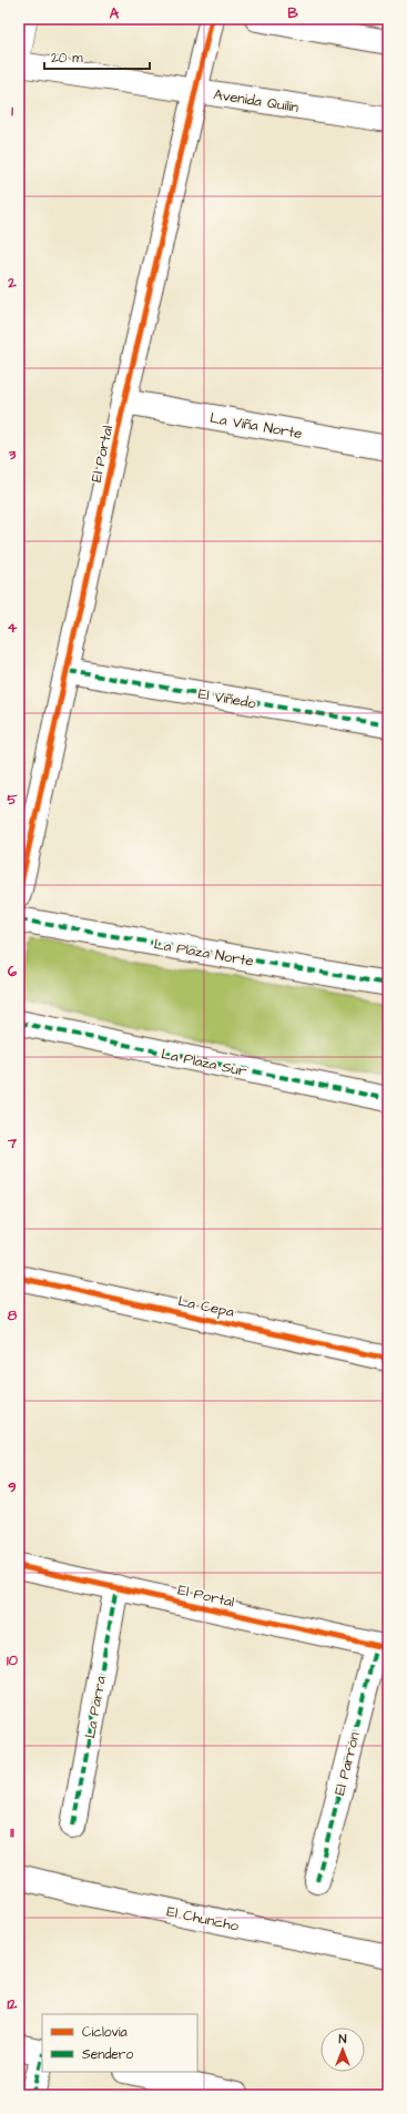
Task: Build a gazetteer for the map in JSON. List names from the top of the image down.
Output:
{
  "streets": {
    "street": [
      "Avenida Quilín",
      "La Viña Norte",
      "El Portal",
      "El Viñedo",
      "La Plaza Norte",
      "La Plaza Sur",
      "La Cepa",
      "La Parra",
      "El Parrón",
      "El Chuncho"
    ]
  },
  "crossings": [
    ["Avenida Quilín", "El Portal"],
    ["La Viña Norte", "El Portal"],
    ["El Portal", "El Viñedo"],
    ["El Portal", "La Parra"],
    ["El Portal", "El Parrón"]
  ],
  "legend": ["Ciclovía", "Sendero"],
  "scale_bar": "20 m",
  "north": "top",
  "grid": {
    "columns": ["A", "B"],
    "rows": [
      "1",
      "2",
      "3",
      "4",
      "5",
      "6",
      "7",
      "8",
      "9",
      "10",
      "11",
      "12"
    ]
  }
}
